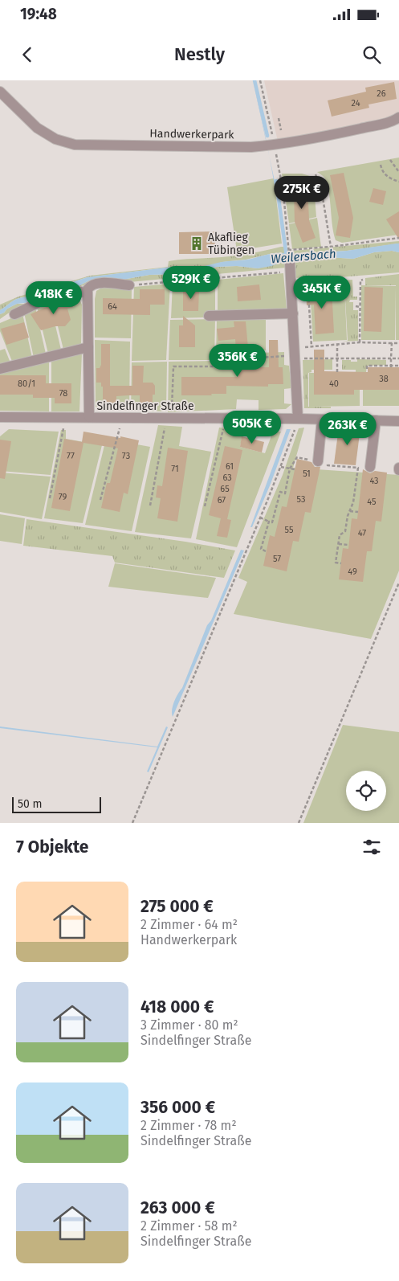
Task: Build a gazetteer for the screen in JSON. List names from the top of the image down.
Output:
{
  "streets": {
    "street": ["Handwerkerpark", "Sindelfinger Straße"]
  },
  "water": ["Weilersbach"],
  "places": {
    "building": ["Akaflieg Tübingen"]
  },
  "house_numbers": [
    "26",
    "24",
    "64",
    "38",
    "80/1",
    "40",
    "78",
    "77",
    "73",
    "61",
    "71",
    "51",
    "63",
    "43",
    "65",
    "79",
    "53",
    "67",
    "45",
    "55",
    "47",
    "57",
    "49"
  ],
  "scale_bar": "50 m",
  "page": {
    "status": "19:48",
    "header": "Nestly",
    "price": [
      "275K €",
      "529K €",
      "345K €",
      "418K €",
      "356K €",
      "505K €",
      "263K €"
    ],
    "scale": "50 m",
    "heading": "7 Objekte",
    "list": [
      {
        "name": "275 000 €",
        "note": "2 Zimmer · 64 m² · Handwerkerpark"
      },
      {
        "name": "418 000 €",
        "note": "3 Zimmer · 80 m² · Sindelfinger Straße"
      },
      {
        "name": "356 000 €",
        "note": "2 Zimmer · 78 m² · Sindelfinger Straße"
      },
      {
        "name": "263 000 €",
        "note": "2 Zimmer · 58 m² · Sindelfinger Straße"
      }
    ]
  }
}
